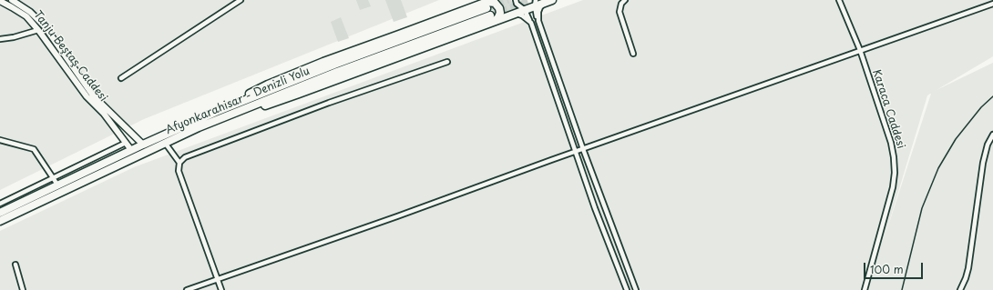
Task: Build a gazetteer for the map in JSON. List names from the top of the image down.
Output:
{
  "streets": {
    "highway": ["Afyonkarahisar - Denizli Yolu"],
    "street": ["Tanju Beştaş Caddesi", "Karaca Caddesi"]
  },
  "scale_bar": "100 m"
}
